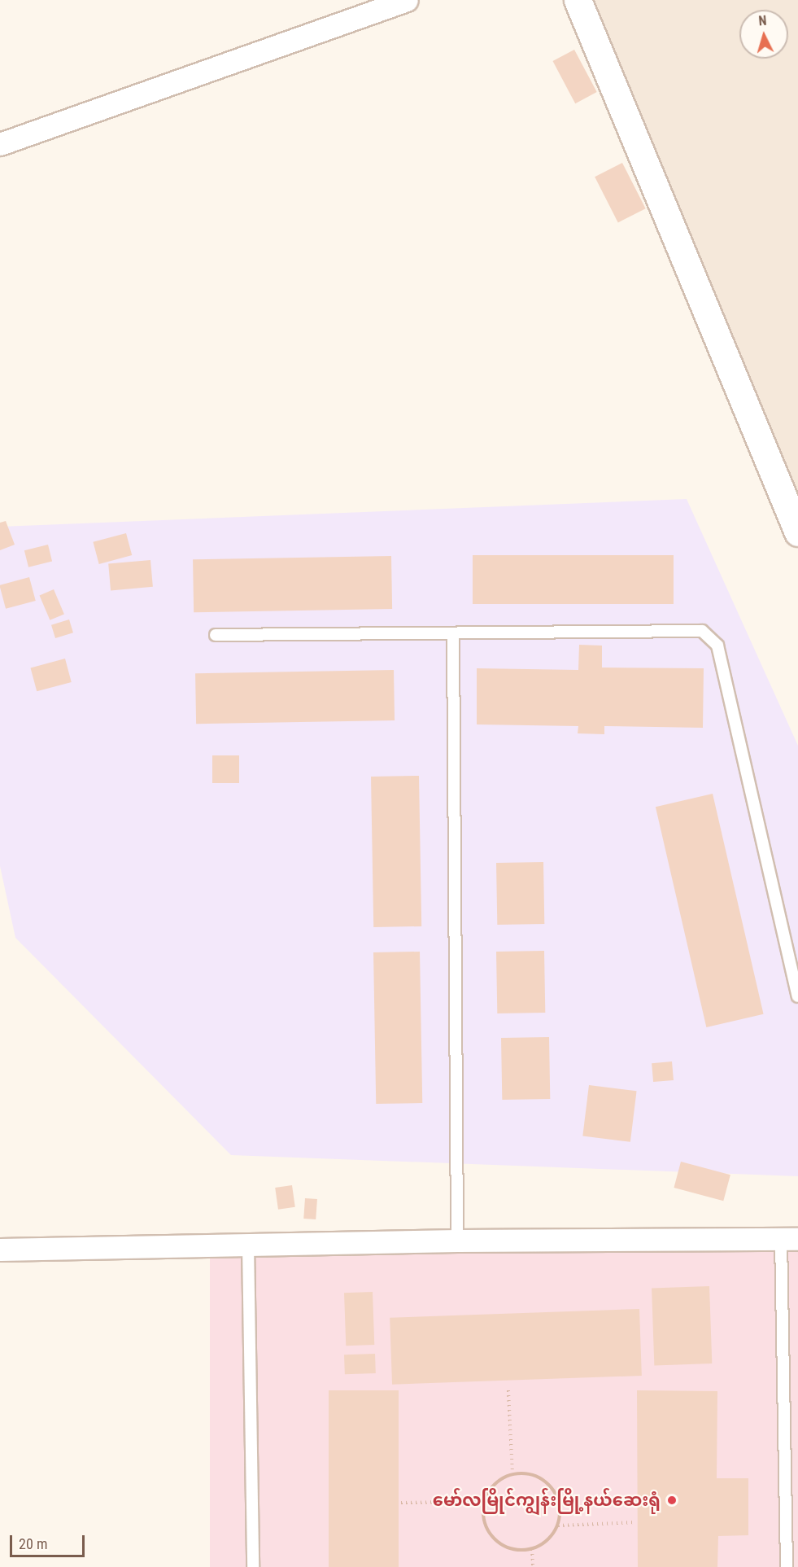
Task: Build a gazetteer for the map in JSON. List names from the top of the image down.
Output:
{
  "places": ["မော်လမြိုင်ကျွန်းမြို့နယ်ဆေးရုံ"],
  "scale_bar": "20 m",
  "north": "top"
}
